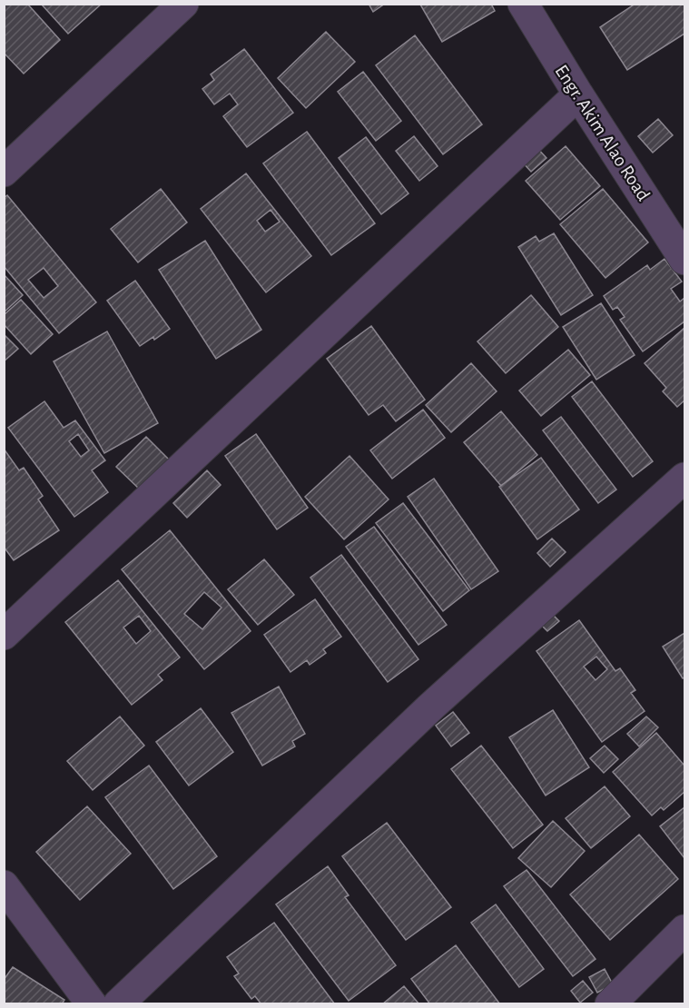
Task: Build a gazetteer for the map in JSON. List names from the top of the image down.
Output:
{
  "streets": {
    "street": ["Engr. Akim Alao Road"]
  }
}
